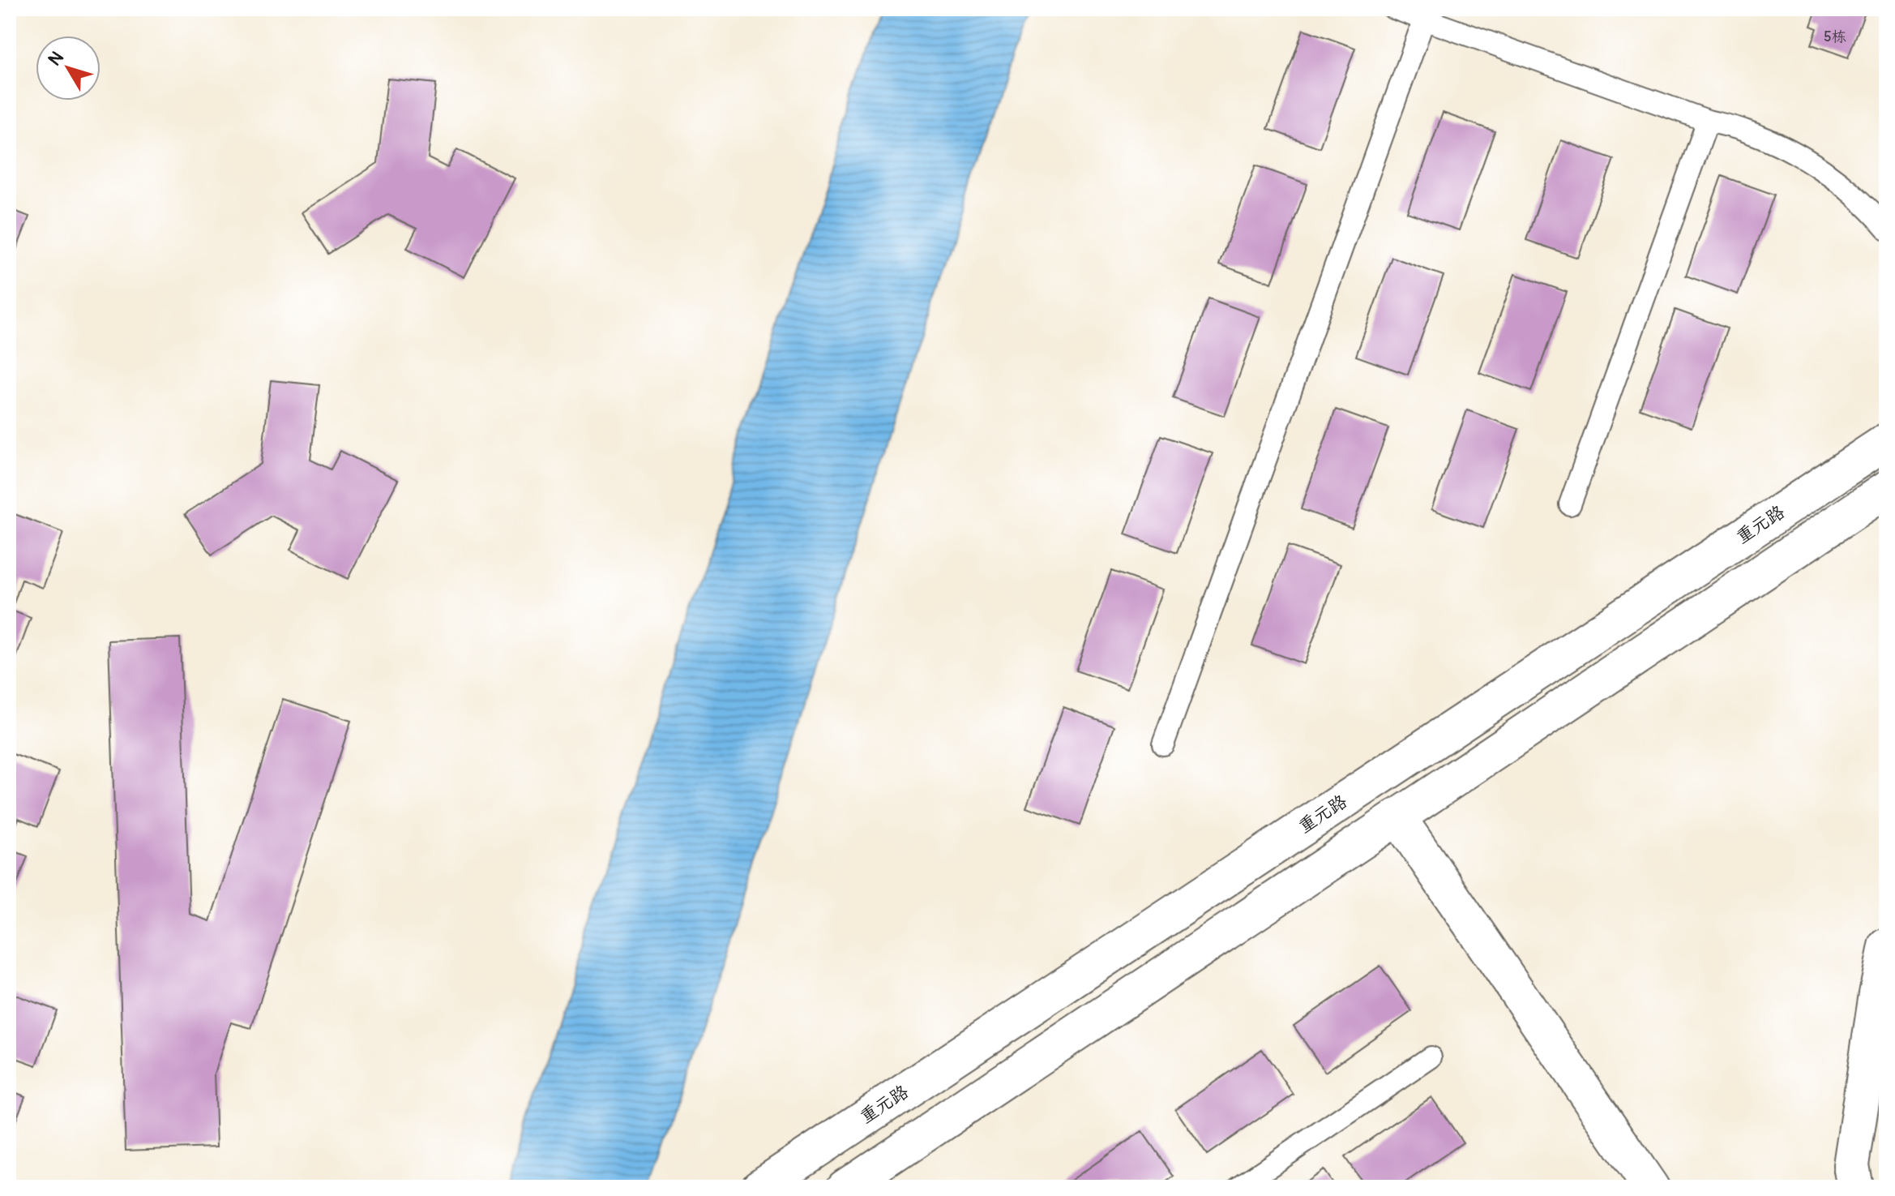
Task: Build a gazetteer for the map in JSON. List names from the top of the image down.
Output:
{
  "streets": {
    "street": ["重元路"]
  },
  "house_numbers": ["5栋"],
  "north": "top left"
}
